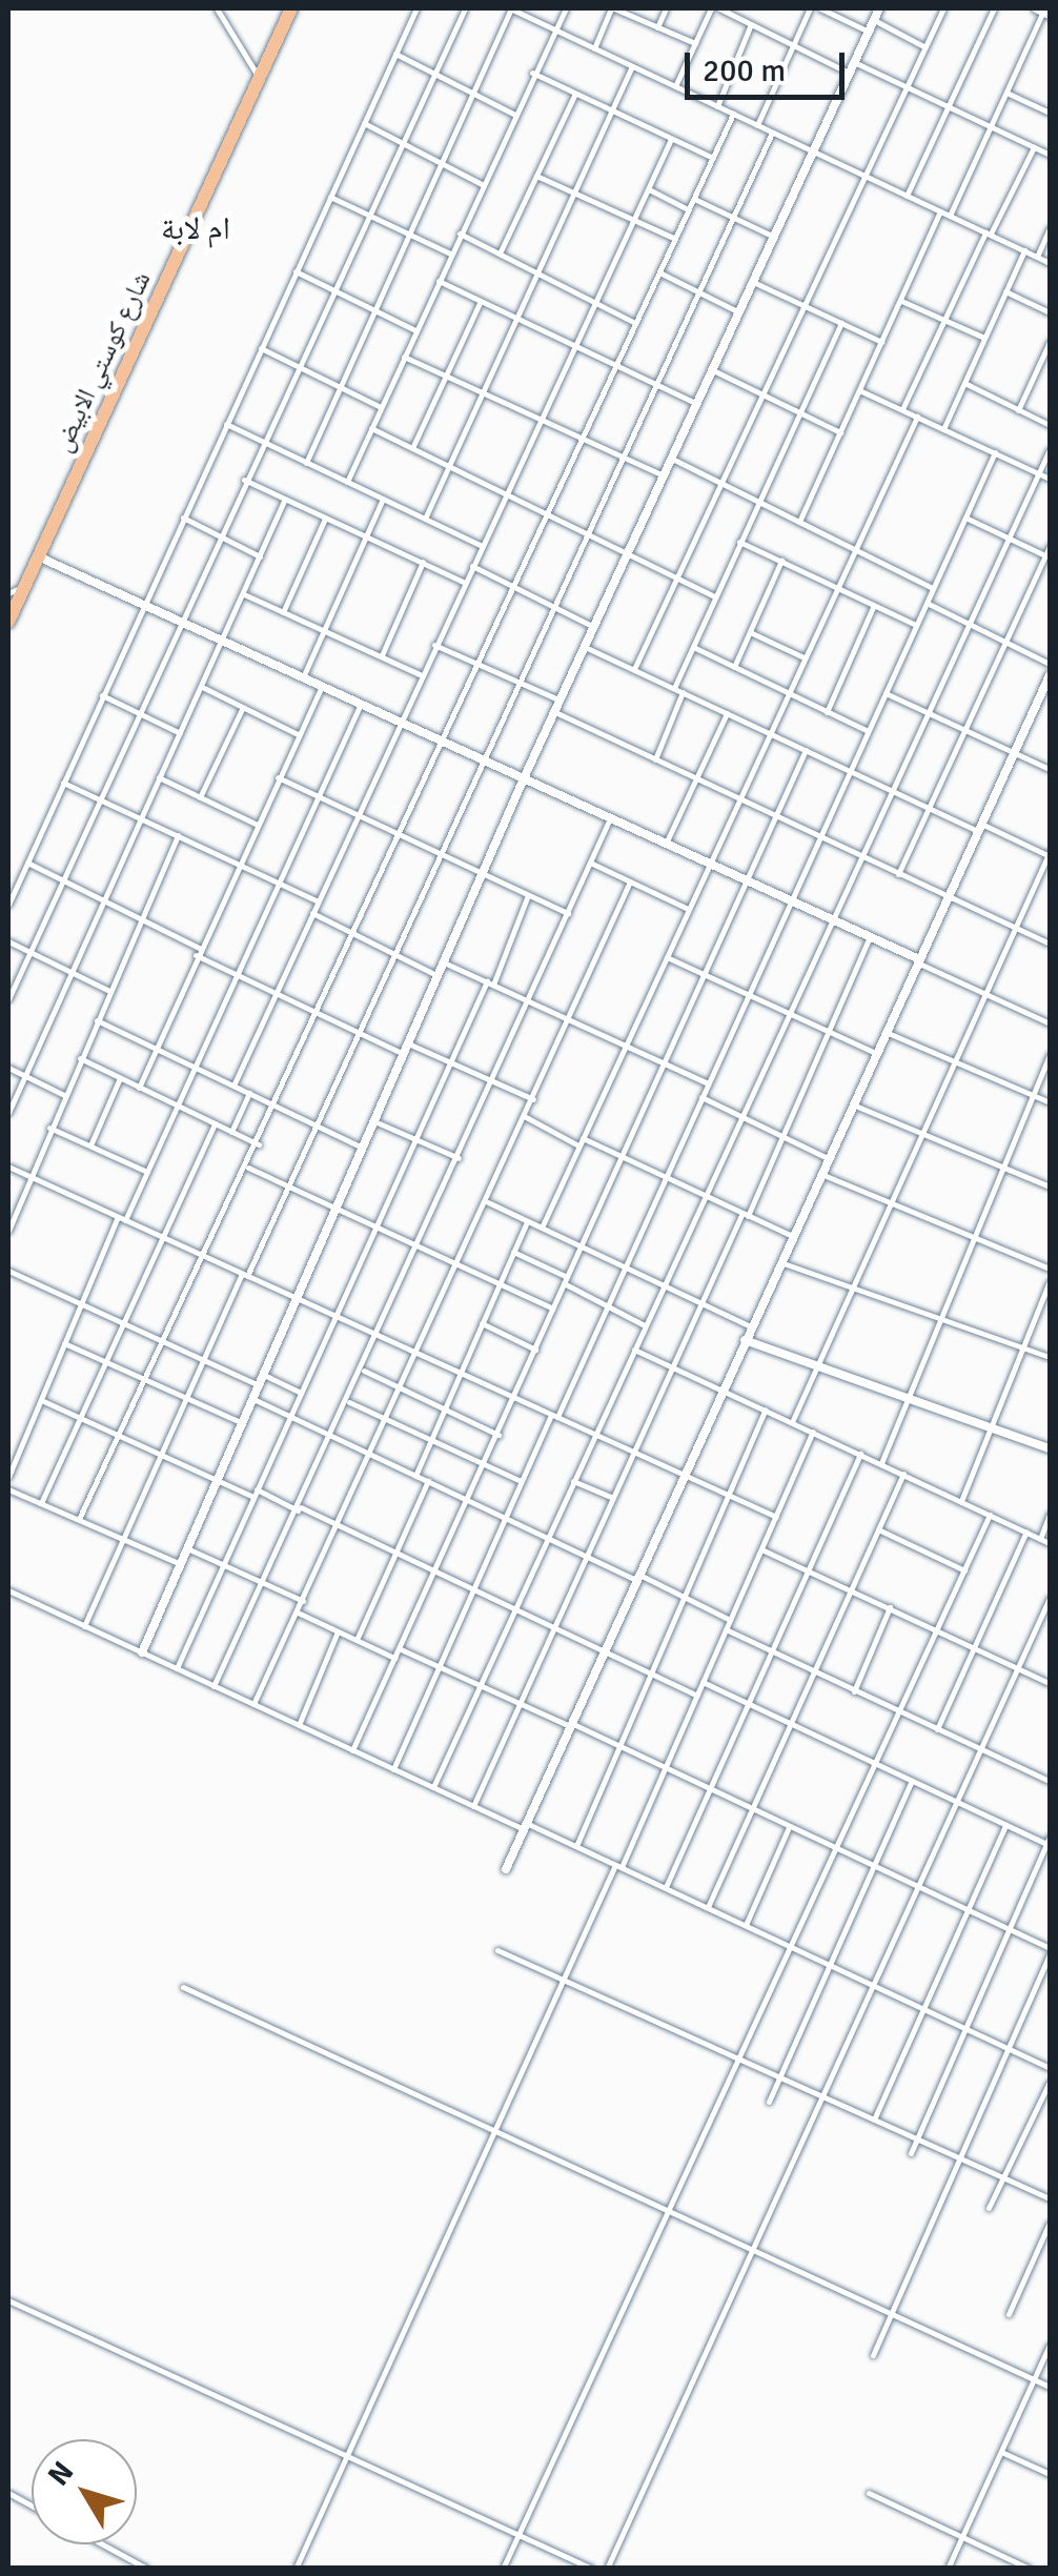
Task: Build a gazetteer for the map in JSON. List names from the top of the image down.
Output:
{
  "streets": {
    "highway": ["شارع كوستي الابيض"]
  },
  "districts": ["ام لابة"],
  "scale_bar": "200 m",
  "north": "top left"
}
